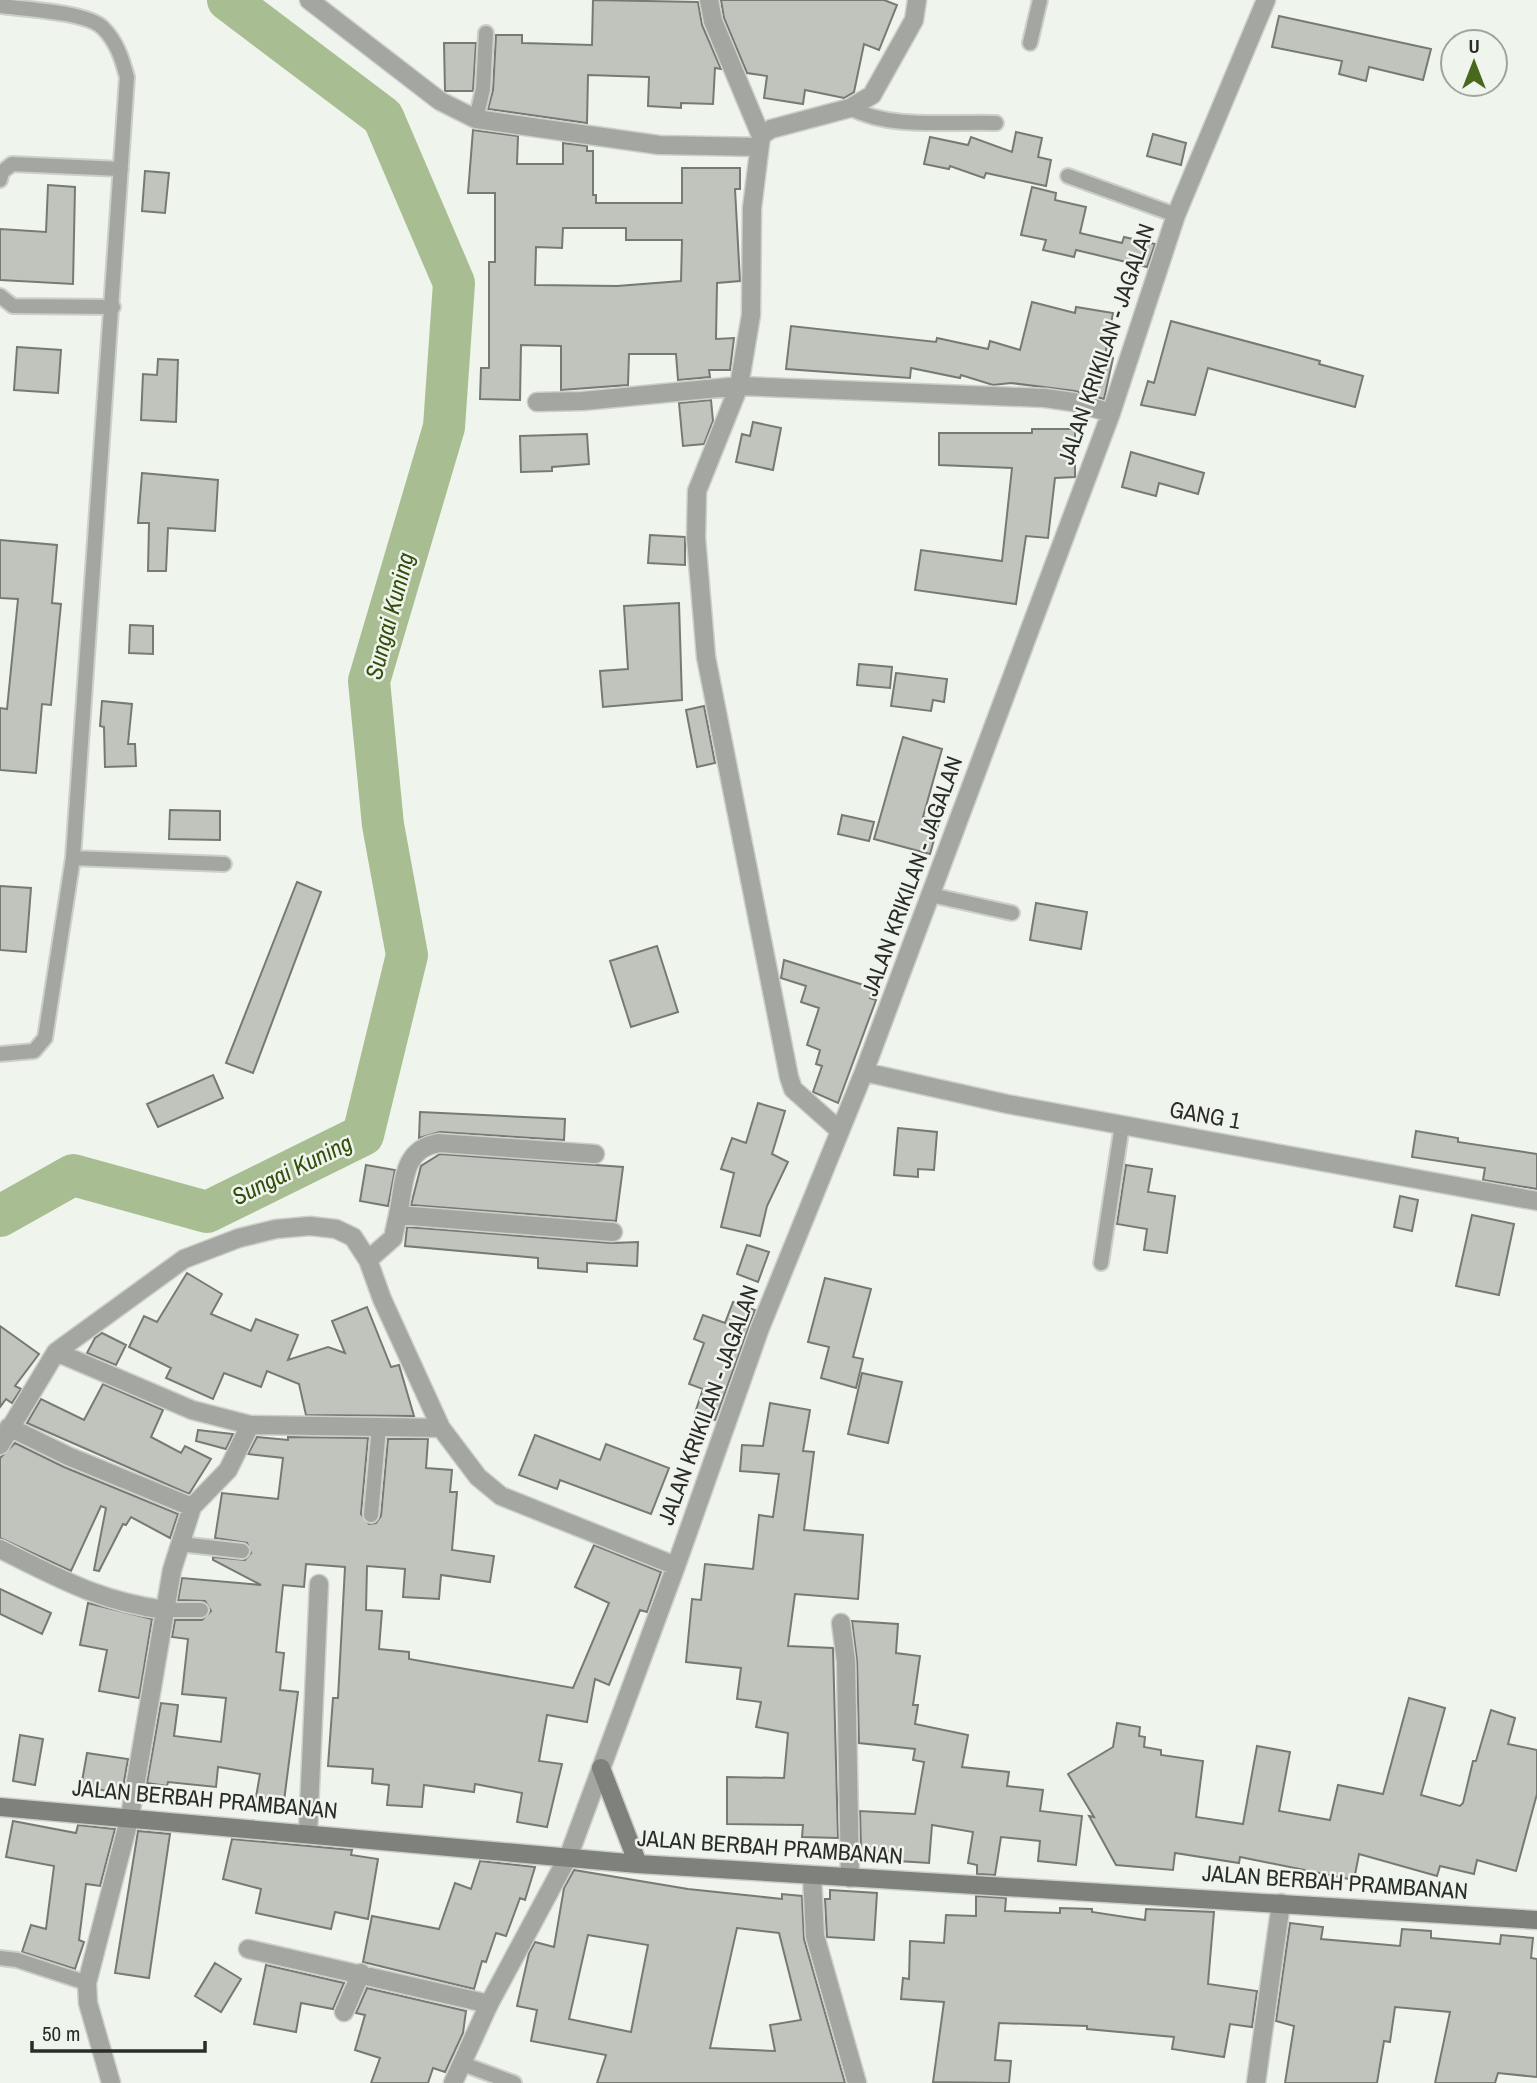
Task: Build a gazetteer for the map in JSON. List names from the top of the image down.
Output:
{
  "streets": {
    "main road": ["JALAN BERBAH PRAMBANAN"],
    "street": ["JALAN KRIKILAN - JAGALAN", "GANG 1"]
  },
  "crossings": [
    ["JALAN KRIKILAN - JAGALAN", "GANG 1"],
    ["JALAN KRIKILAN - JAGALAN", "JALAN BERBAH PRAMBANAN"]
  ],
  "water": ["Sungai Kuning"],
  "scale_bar": "50 m",
  "north": "top"
}
